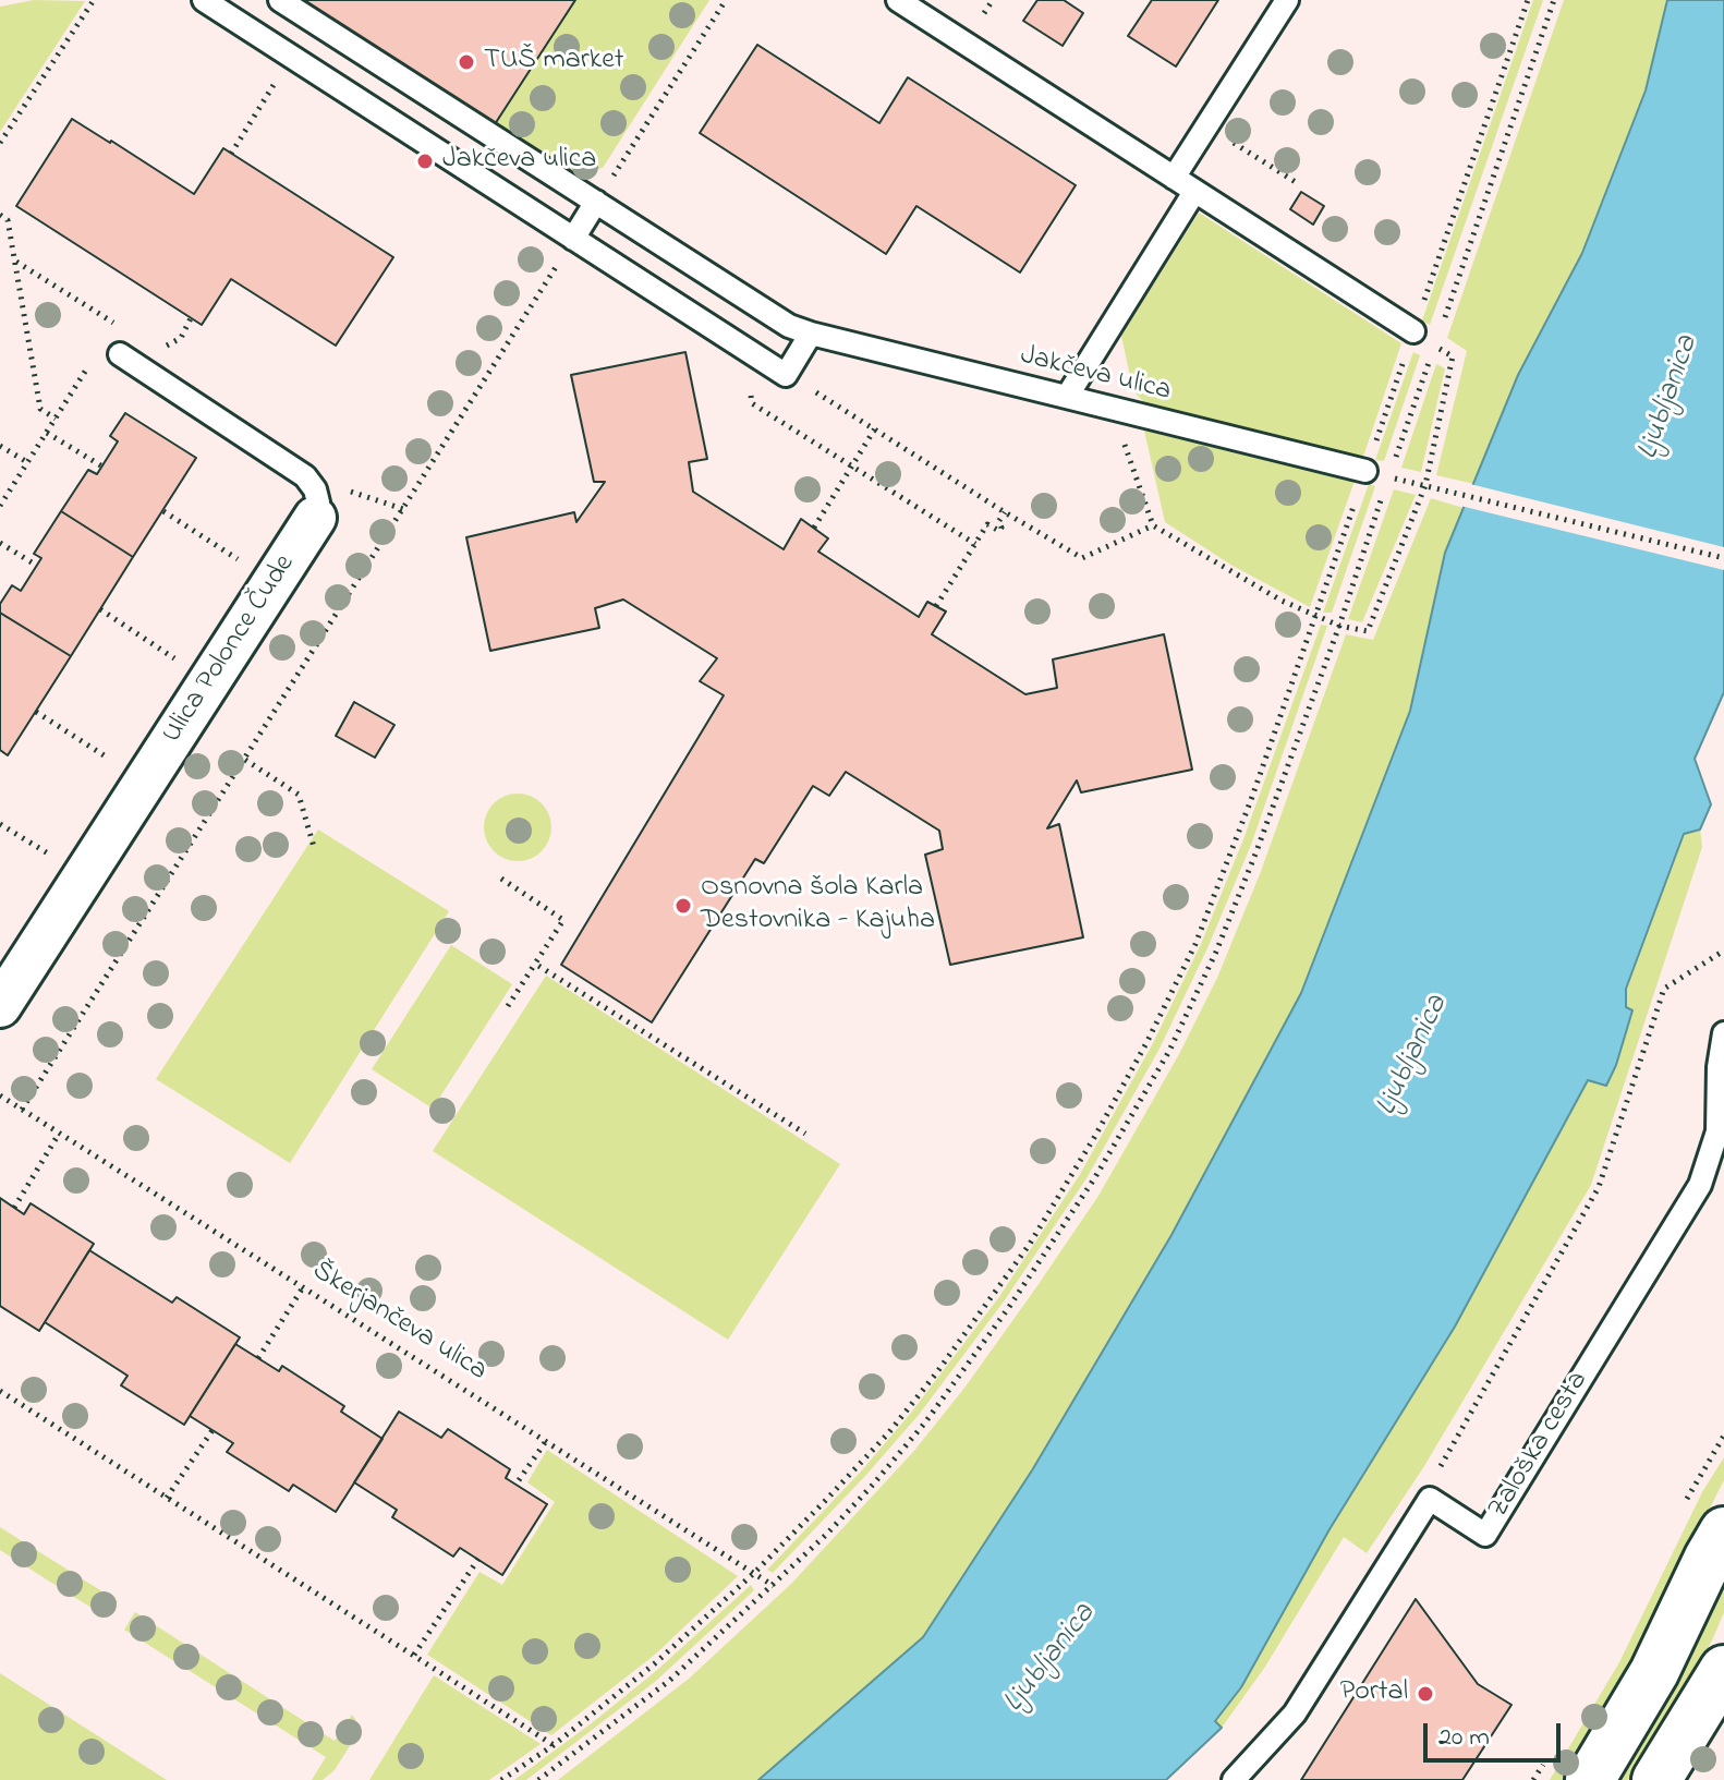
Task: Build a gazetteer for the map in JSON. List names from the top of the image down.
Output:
{
  "streets": {
    "street": ["Ulica Polonce Čude"],
    "lane": ["Jakčeva ulica", "Zaloška cesta"],
    "path": ["Škerjančeva ulica"]
  },
  "water": ["Ljubljanica"],
  "places": [
    "TUŠ market",
    "Jakčeva ulica",
    "Osnovna šola Karla Destovnika - Kajuha",
    "Portal"
  ],
  "scale_bar": "20 m"
}
